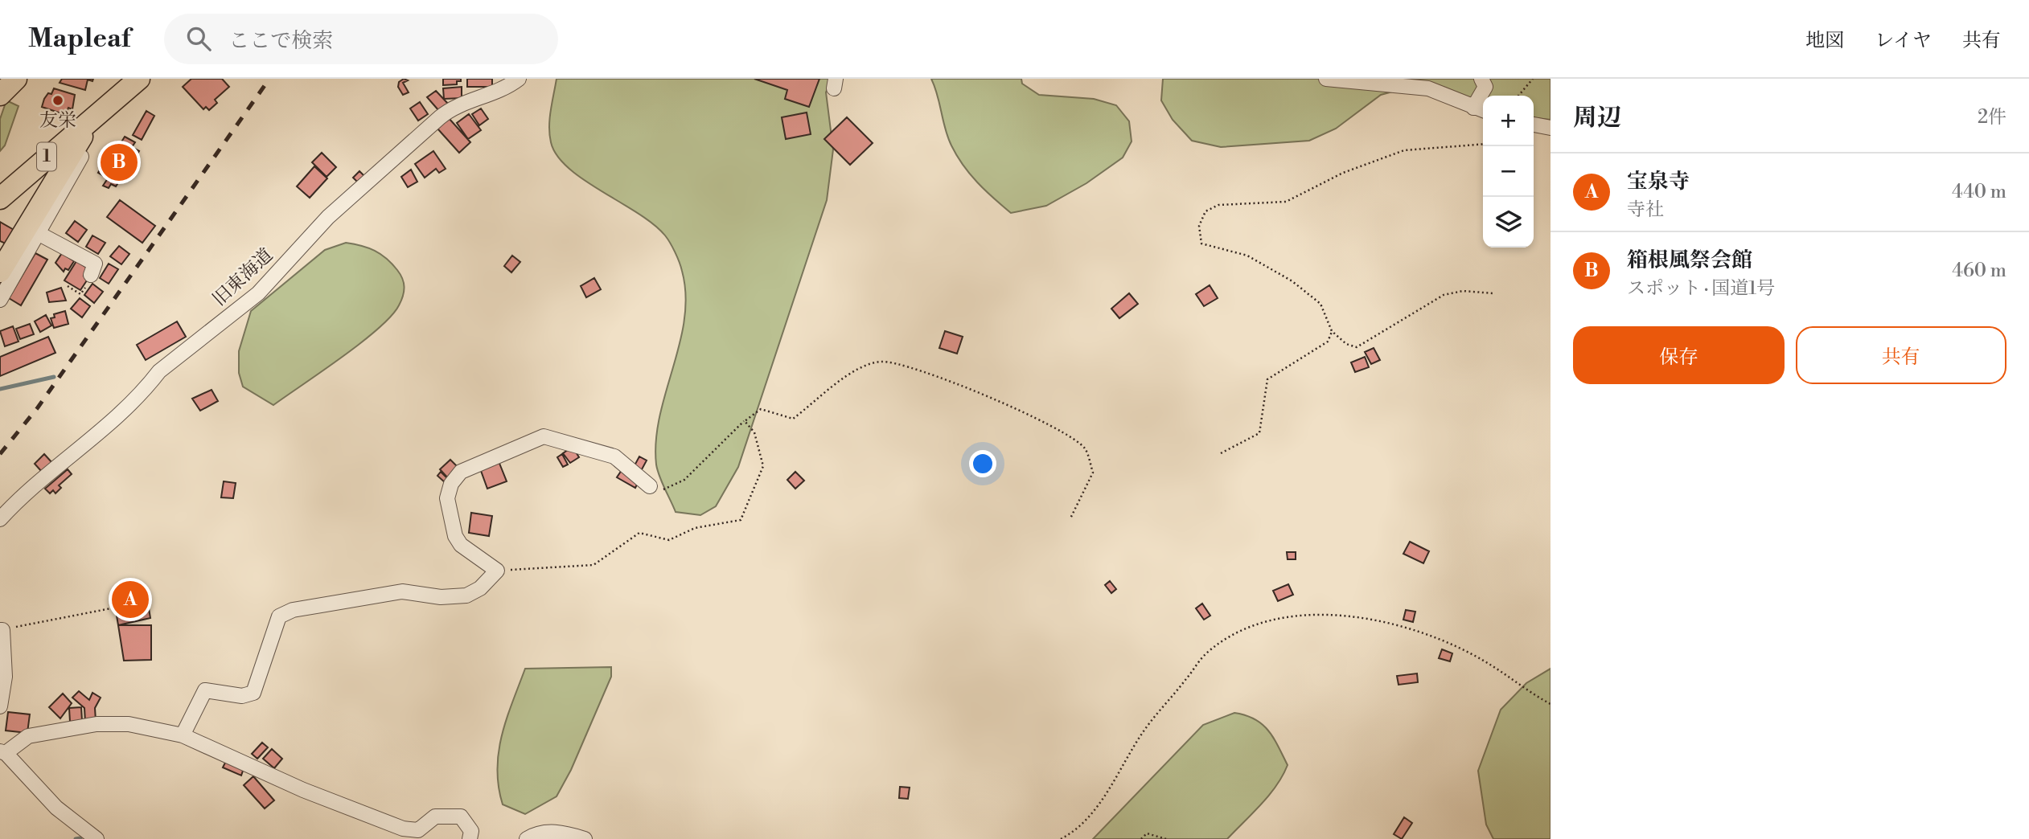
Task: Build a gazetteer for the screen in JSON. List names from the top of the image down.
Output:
{
  "streets": {
    "highway": ["1"],
    "street": ["旧東海道"]
  },
  "places": ["友栄"],
  "page": {
    "header": "Mapleaf",
    "search": "ここで検索",
    "nav": ["地図", "レイヤ", "共有"],
    "heading": ["周辺", "2件"],
    "map_buttons": ["+", "−"],
    "pins": ["B", "A"],
    "list": [
      {
        "mark": "A",
        "name": "宝泉寺",
        "note": "寺社",
        "value": "440 m"
      },
      {
        "mark": "B",
        "name": "箱根風祭会館",
        "note": "スポット · 国道1号",
        "value": "460 m"
      }
    ],
    "buttons": ["保存", "共有"]
  }
}
